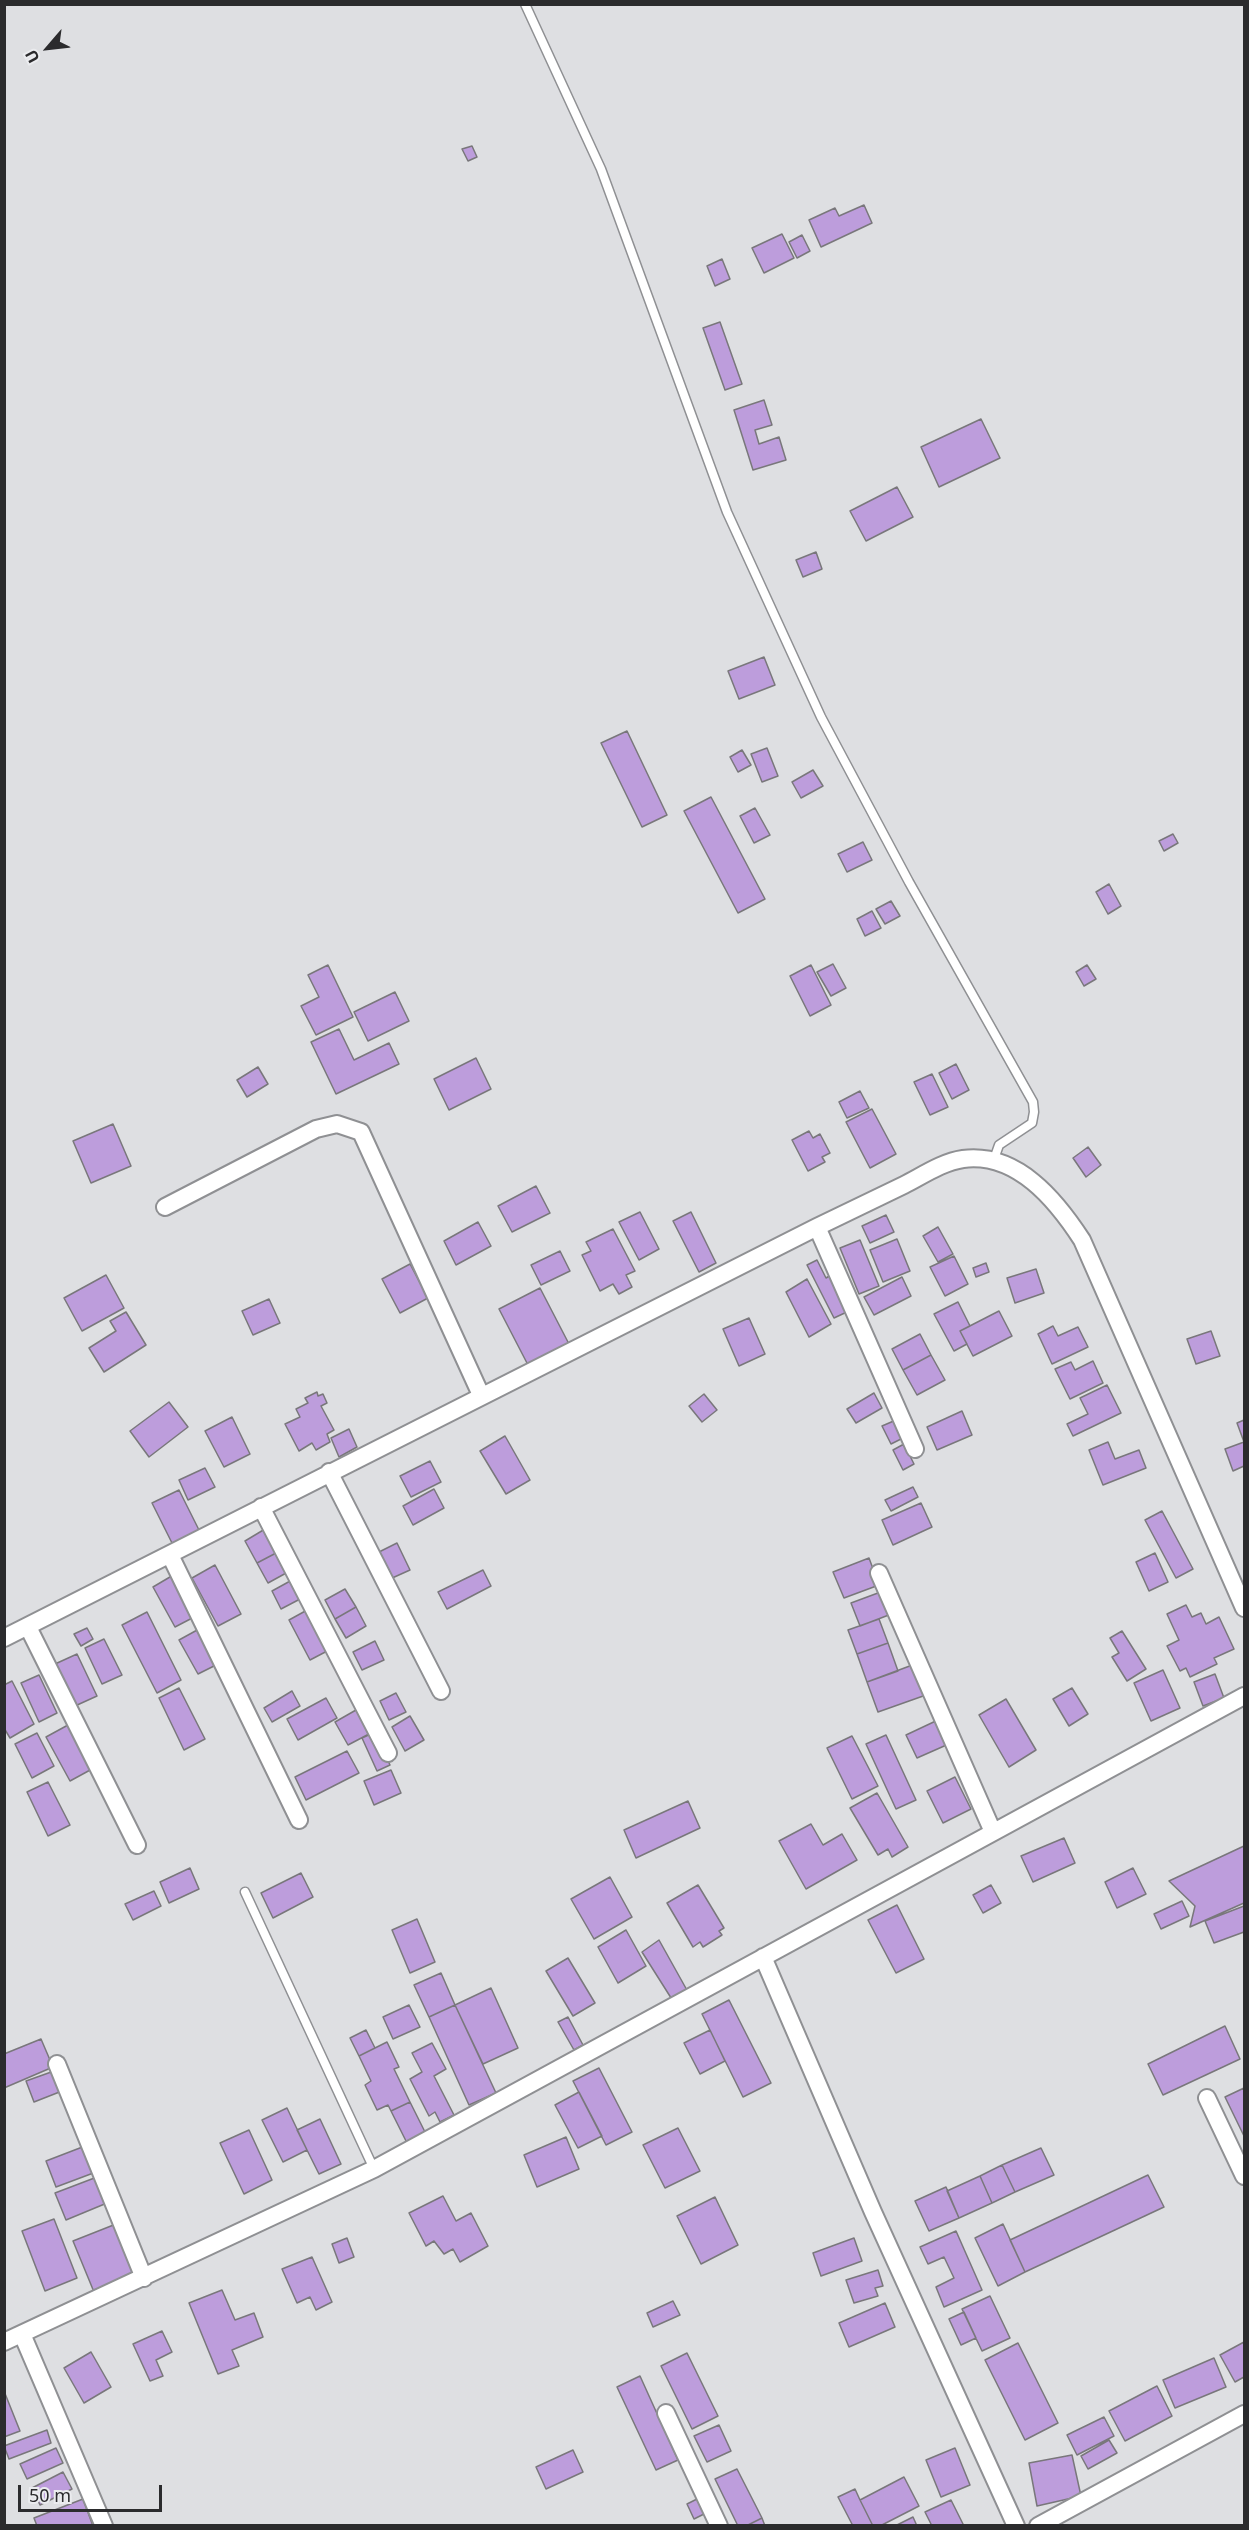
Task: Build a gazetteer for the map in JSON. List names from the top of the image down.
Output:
{
  "scale_bar": "50 m",
  "north": "bottom left"
}
